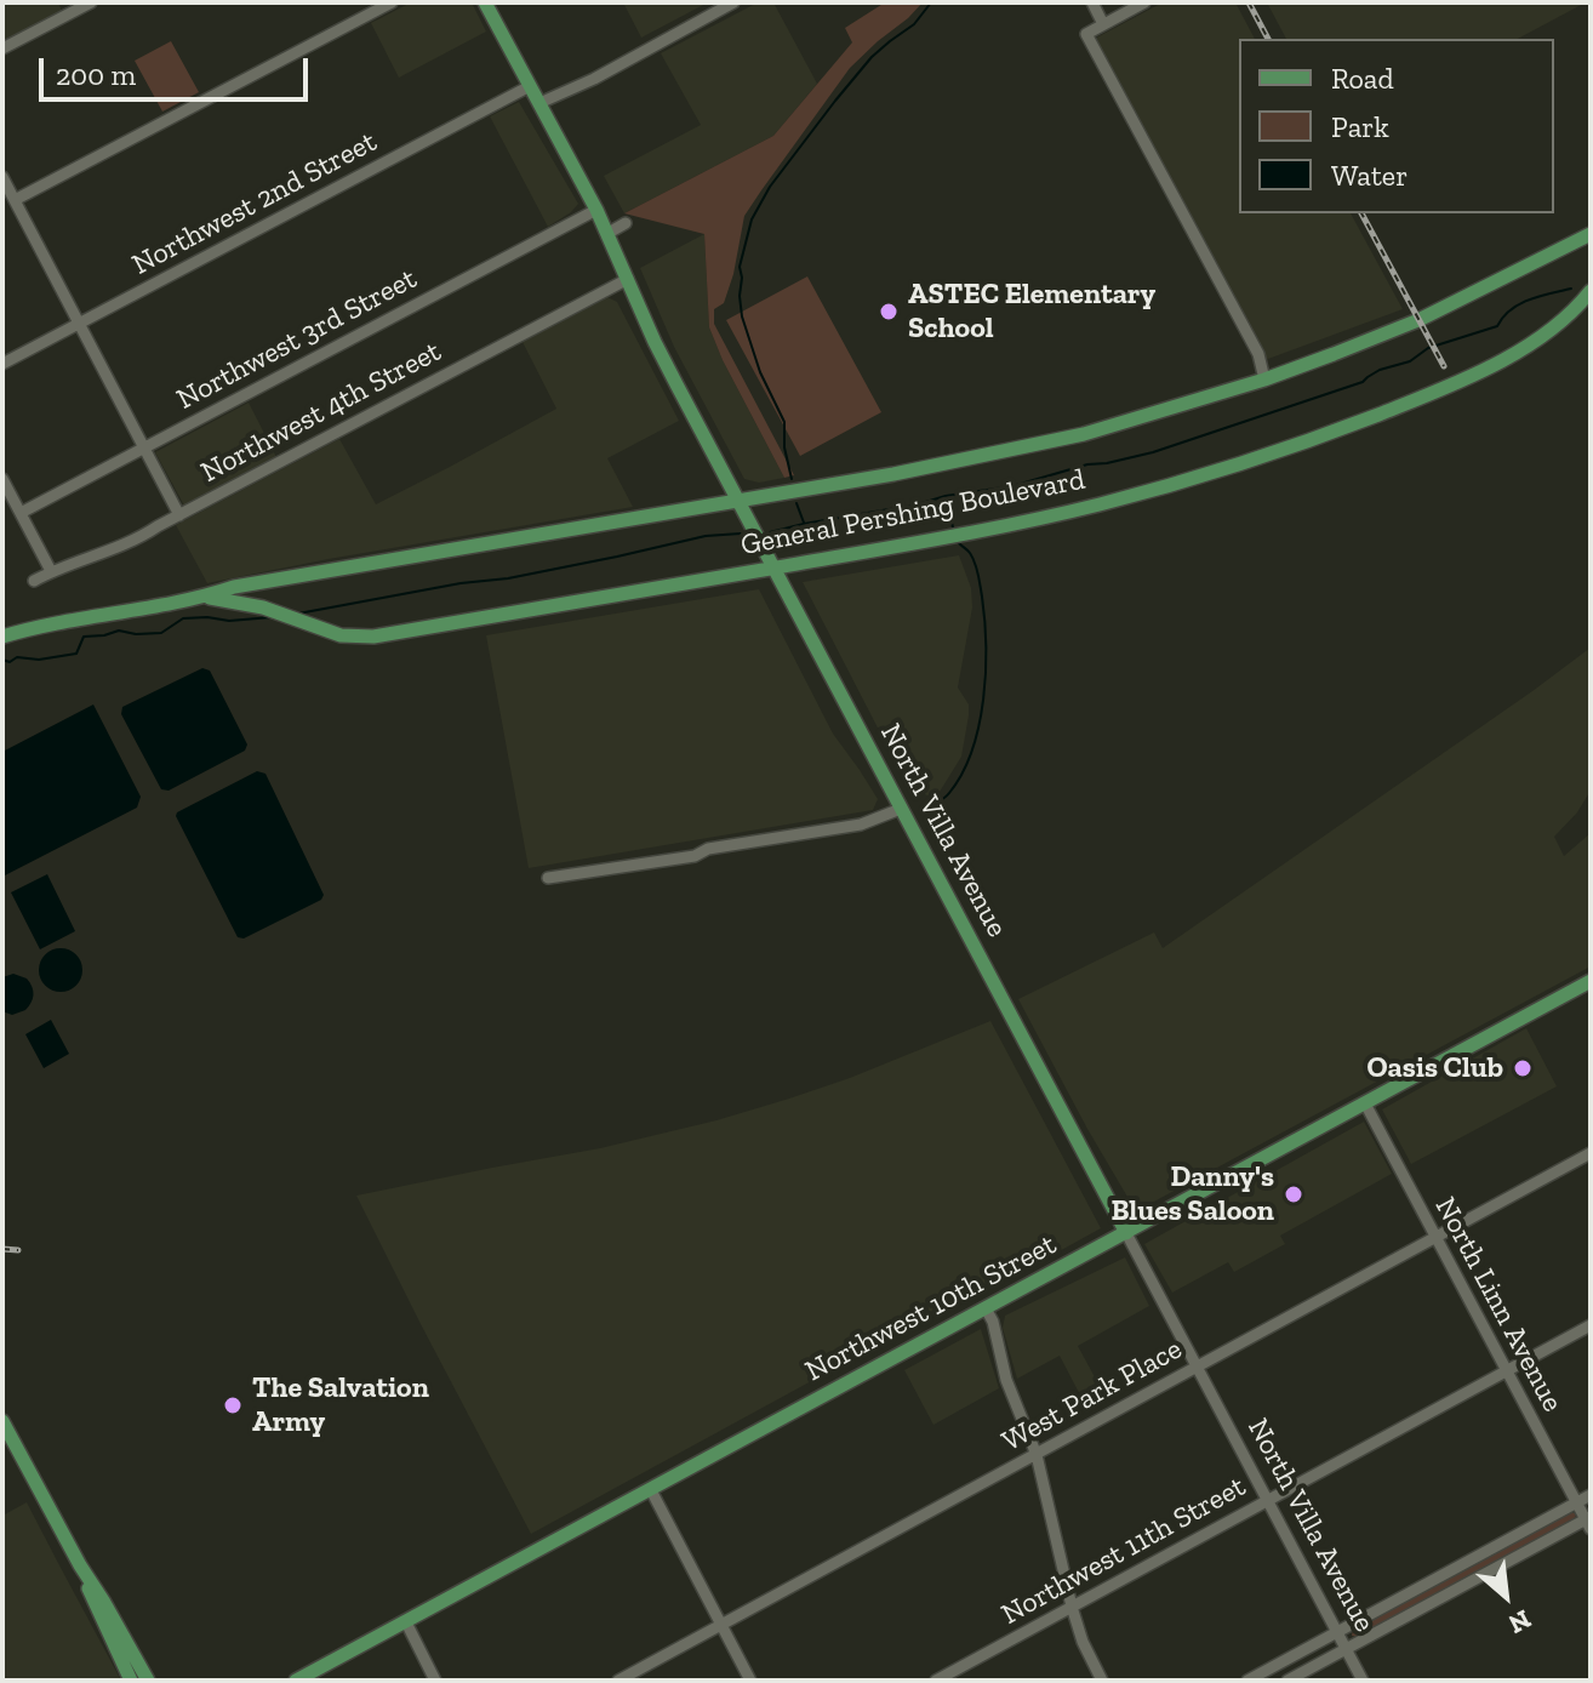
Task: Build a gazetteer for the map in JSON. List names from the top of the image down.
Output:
{
  "streets": {
    "main road": ["General Pershing Boulevard", "North Villa Avenue", "Northwest 10th Street"],
    "street": [
      "Northwest 2nd Street",
      "Northwest 3rd Street",
      "Northwest 4th Street",
      "North Linn Avenue",
      "West Park Place",
      "Northwest 11th Street"
    ]
  },
  "crossings": [
    ["Northwest 2nd Street", "North Villa Avenue"],
    ["Northwest 3rd Street", "North Villa Avenue"],
    ["Northwest 4th Street", "North Villa Avenue"],
    ["General Pershing Boulevard", "North Villa Avenue"],
    ["North Villa Avenue", "Northwest 10th Street"],
    ["North Villa Avenue", "West Park Place"],
    ["North Villa Avenue", "Northwest 11th Street"],
    ["North Linn Avenue", "Northwest 10th Street"],
    ["North Linn Avenue", "West Park Place"],
    ["North Linn Avenue", "Northwest 11th Street"]
  ],
  "places": [
    "ASTEC Elementary School",
    "Oasis Club",
    "Danny's Blues Saloon",
    "The Salvation Army"
  ],
  "legend": ["Road", "Park", "Water"],
  "scale_bar": "200 m",
  "north": "bottom right"
}
